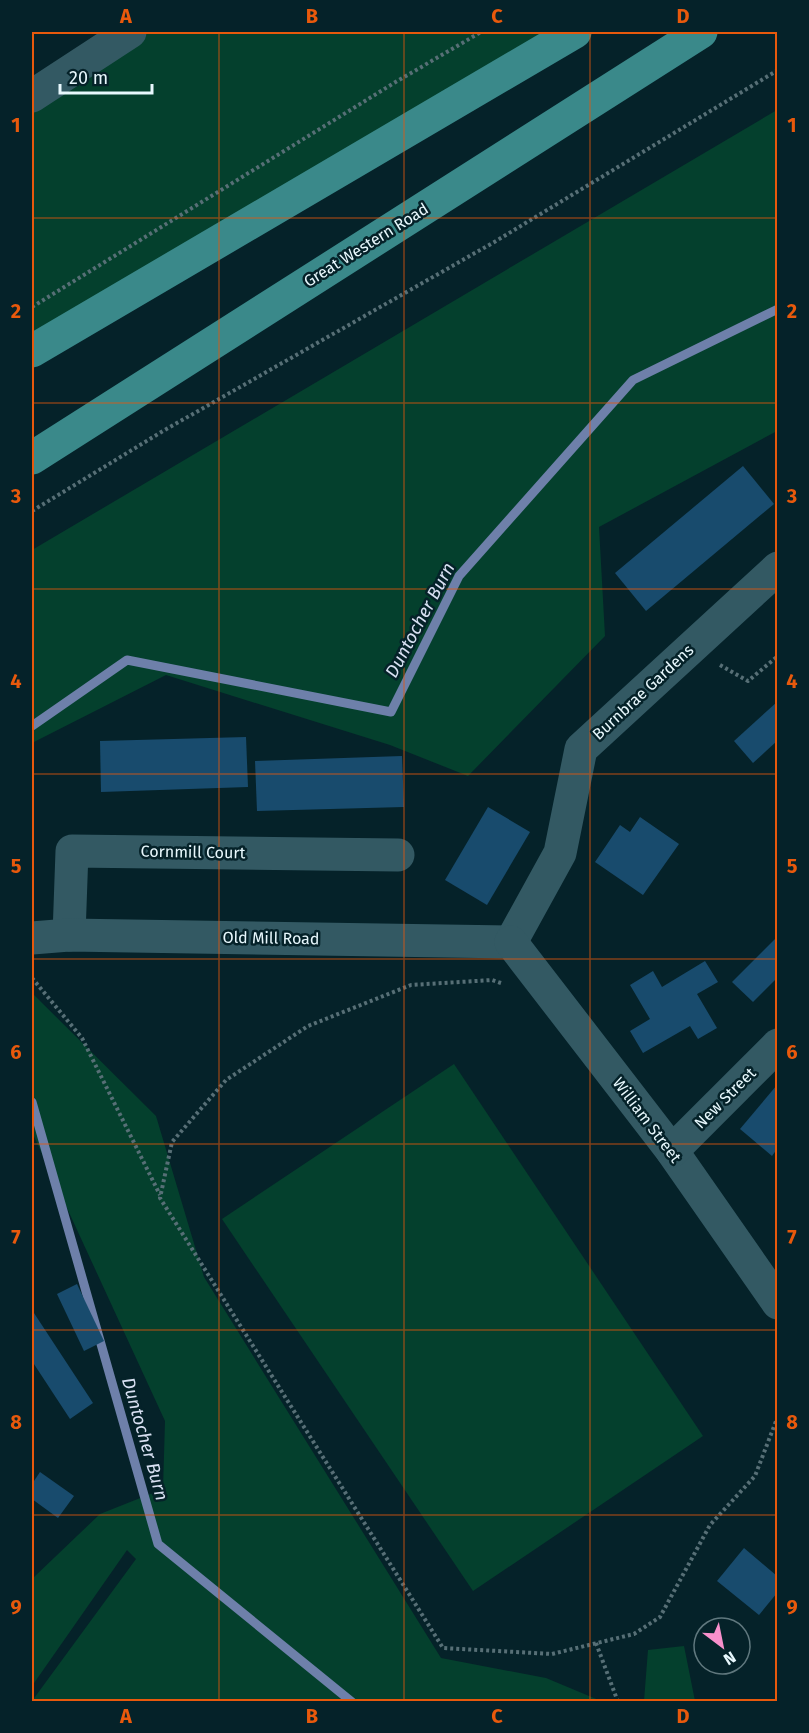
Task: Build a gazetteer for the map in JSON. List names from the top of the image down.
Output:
{
  "streets": {
    "main road": ["Great Western Road"],
    "street": [
      "Burnbrae Gardens",
      "Cornmill Court",
      "Old Mill Road",
      "New Street",
      "William Street"
    ]
  },
  "crossings": [
    ["Burnbrae Gardens", "Old Mill Road"],
    ["Burnbrae Gardens", "William Street"],
    ["Cornmill Court", "Old Mill Road"],
    ["Old Mill Road", "William Street"],
    ["New Street", "William Street"]
  ],
  "water": ["Duntocher Burn"],
  "scale_bar": "20 m",
  "north": "bottom right",
  "grid": {
    "columns": [
      "A",
      "B",
      "C",
      "D"
    ],
    "rows": [
      "1",
      "2",
      "3",
      "4",
      "5",
      "6",
      "7",
      "8",
      "9"
    ]
  }
}
